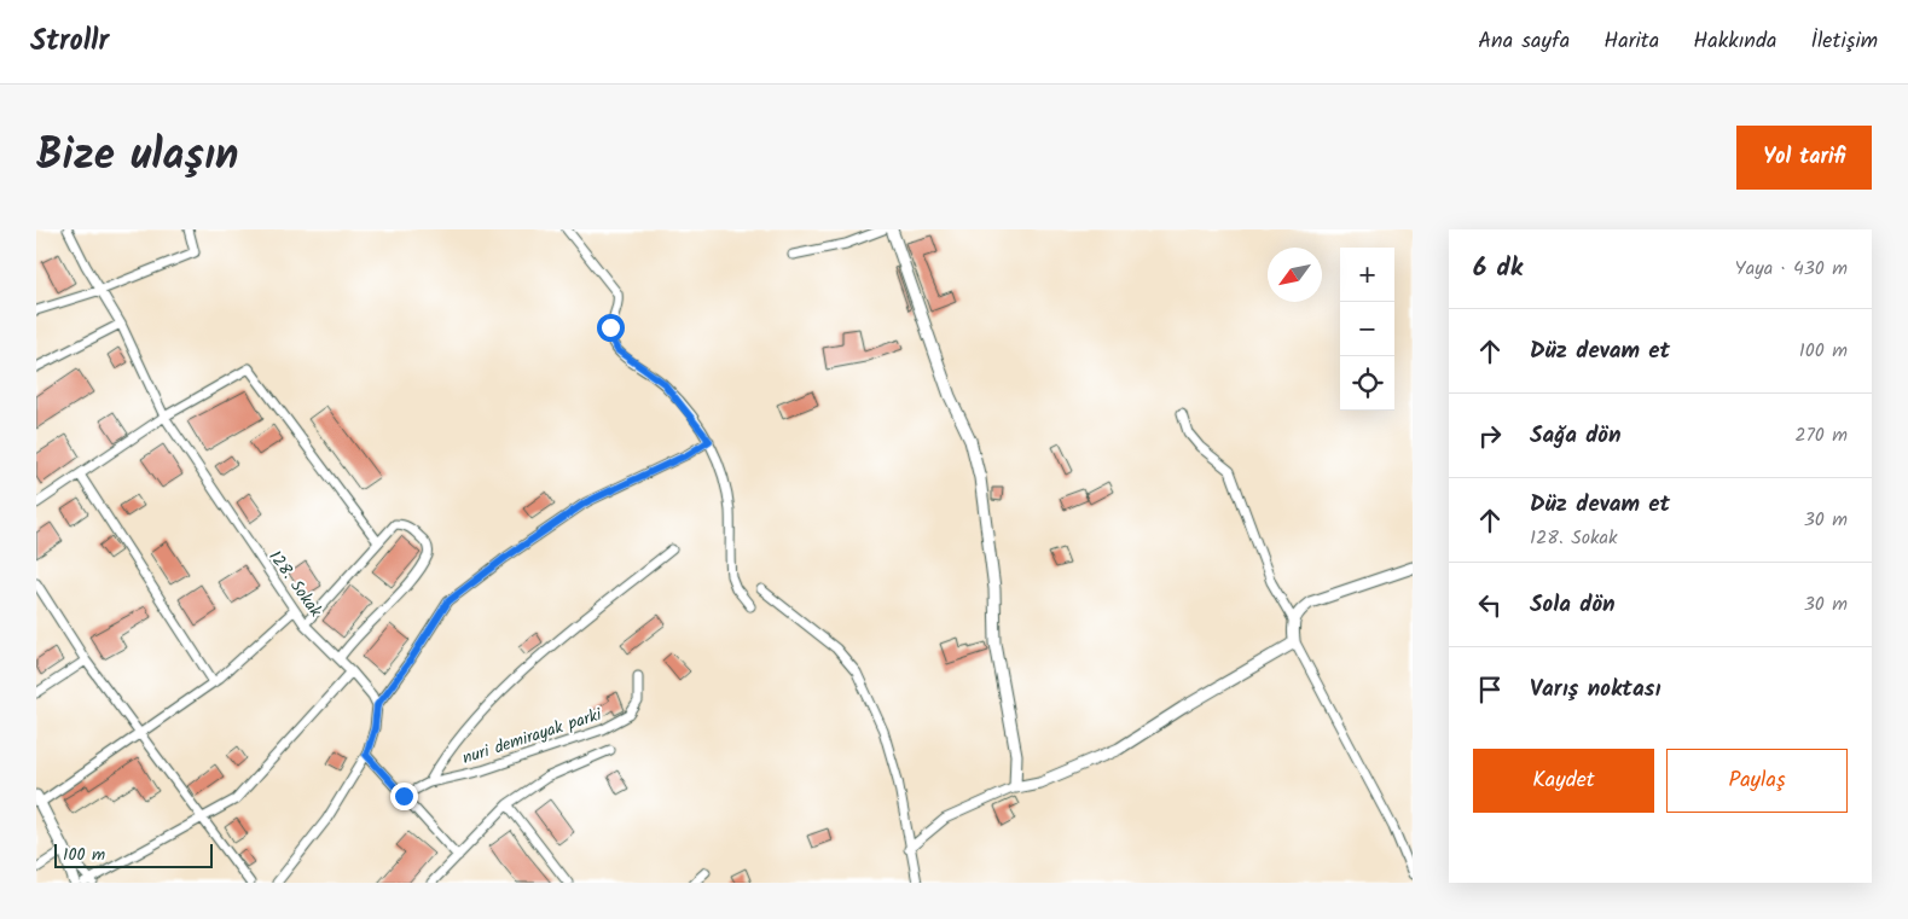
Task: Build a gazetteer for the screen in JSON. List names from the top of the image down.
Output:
{
  "streets": {
    "street": ["128. Sokak", "nuri demirayak parki"]
  },
  "scale_bar": "100 m",
  "north": "bottom left",
  "page": {
    "header": "Strollr",
    "nav": [
      "Ana sayfa",
      "Harita",
      "Hakkında",
      "İletişim"
    ],
    "title": "Bize ulaşın",
    "buttons": [
      "Yol tarifi",
      ["Kaydet", "Paylaş"]
    ],
    "heading": ["6 dk", "Yaya · 430 m"],
    "map_buttons": ["+", "−"],
    "list": [
      ["Düz devam et", "100 m"],
      ["Sağa dön", "270 m"],
      ["Düz devam et", "128. Sokak", "30 m"],
      ["Sola dön", "30 m"],
      "Varış noktası"
    ],
    "scale": "100 m"
  }
}
